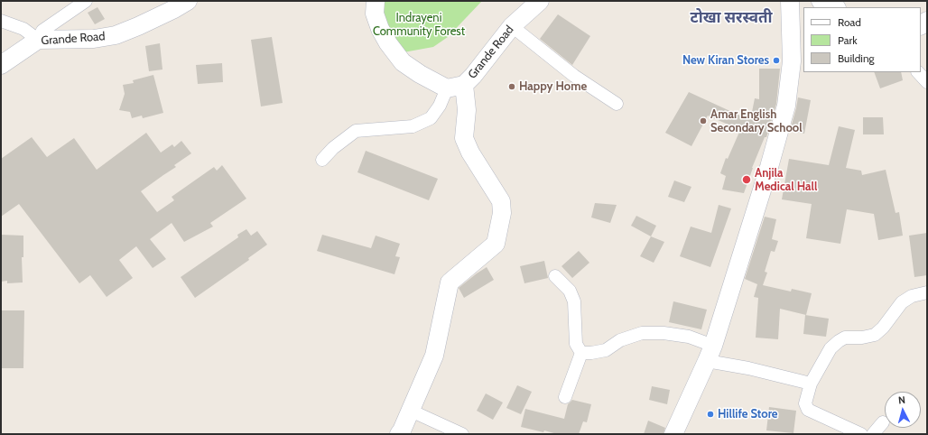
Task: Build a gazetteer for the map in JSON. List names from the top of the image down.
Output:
{
  "streets": {
    "street": ["Grande Road"]
  },
  "districts": ["टोखा सरस्वती"],
  "parks": ["Indrayeni Community Forest"],
  "places": [
    "New Kiran Stores",
    "Happy Home",
    "Amar English Secondary School",
    "Anjila Medical Hall",
    "Hillife Store"
  ],
  "legend": ["Road", "Park", "Building"],
  "north": "top"
}
